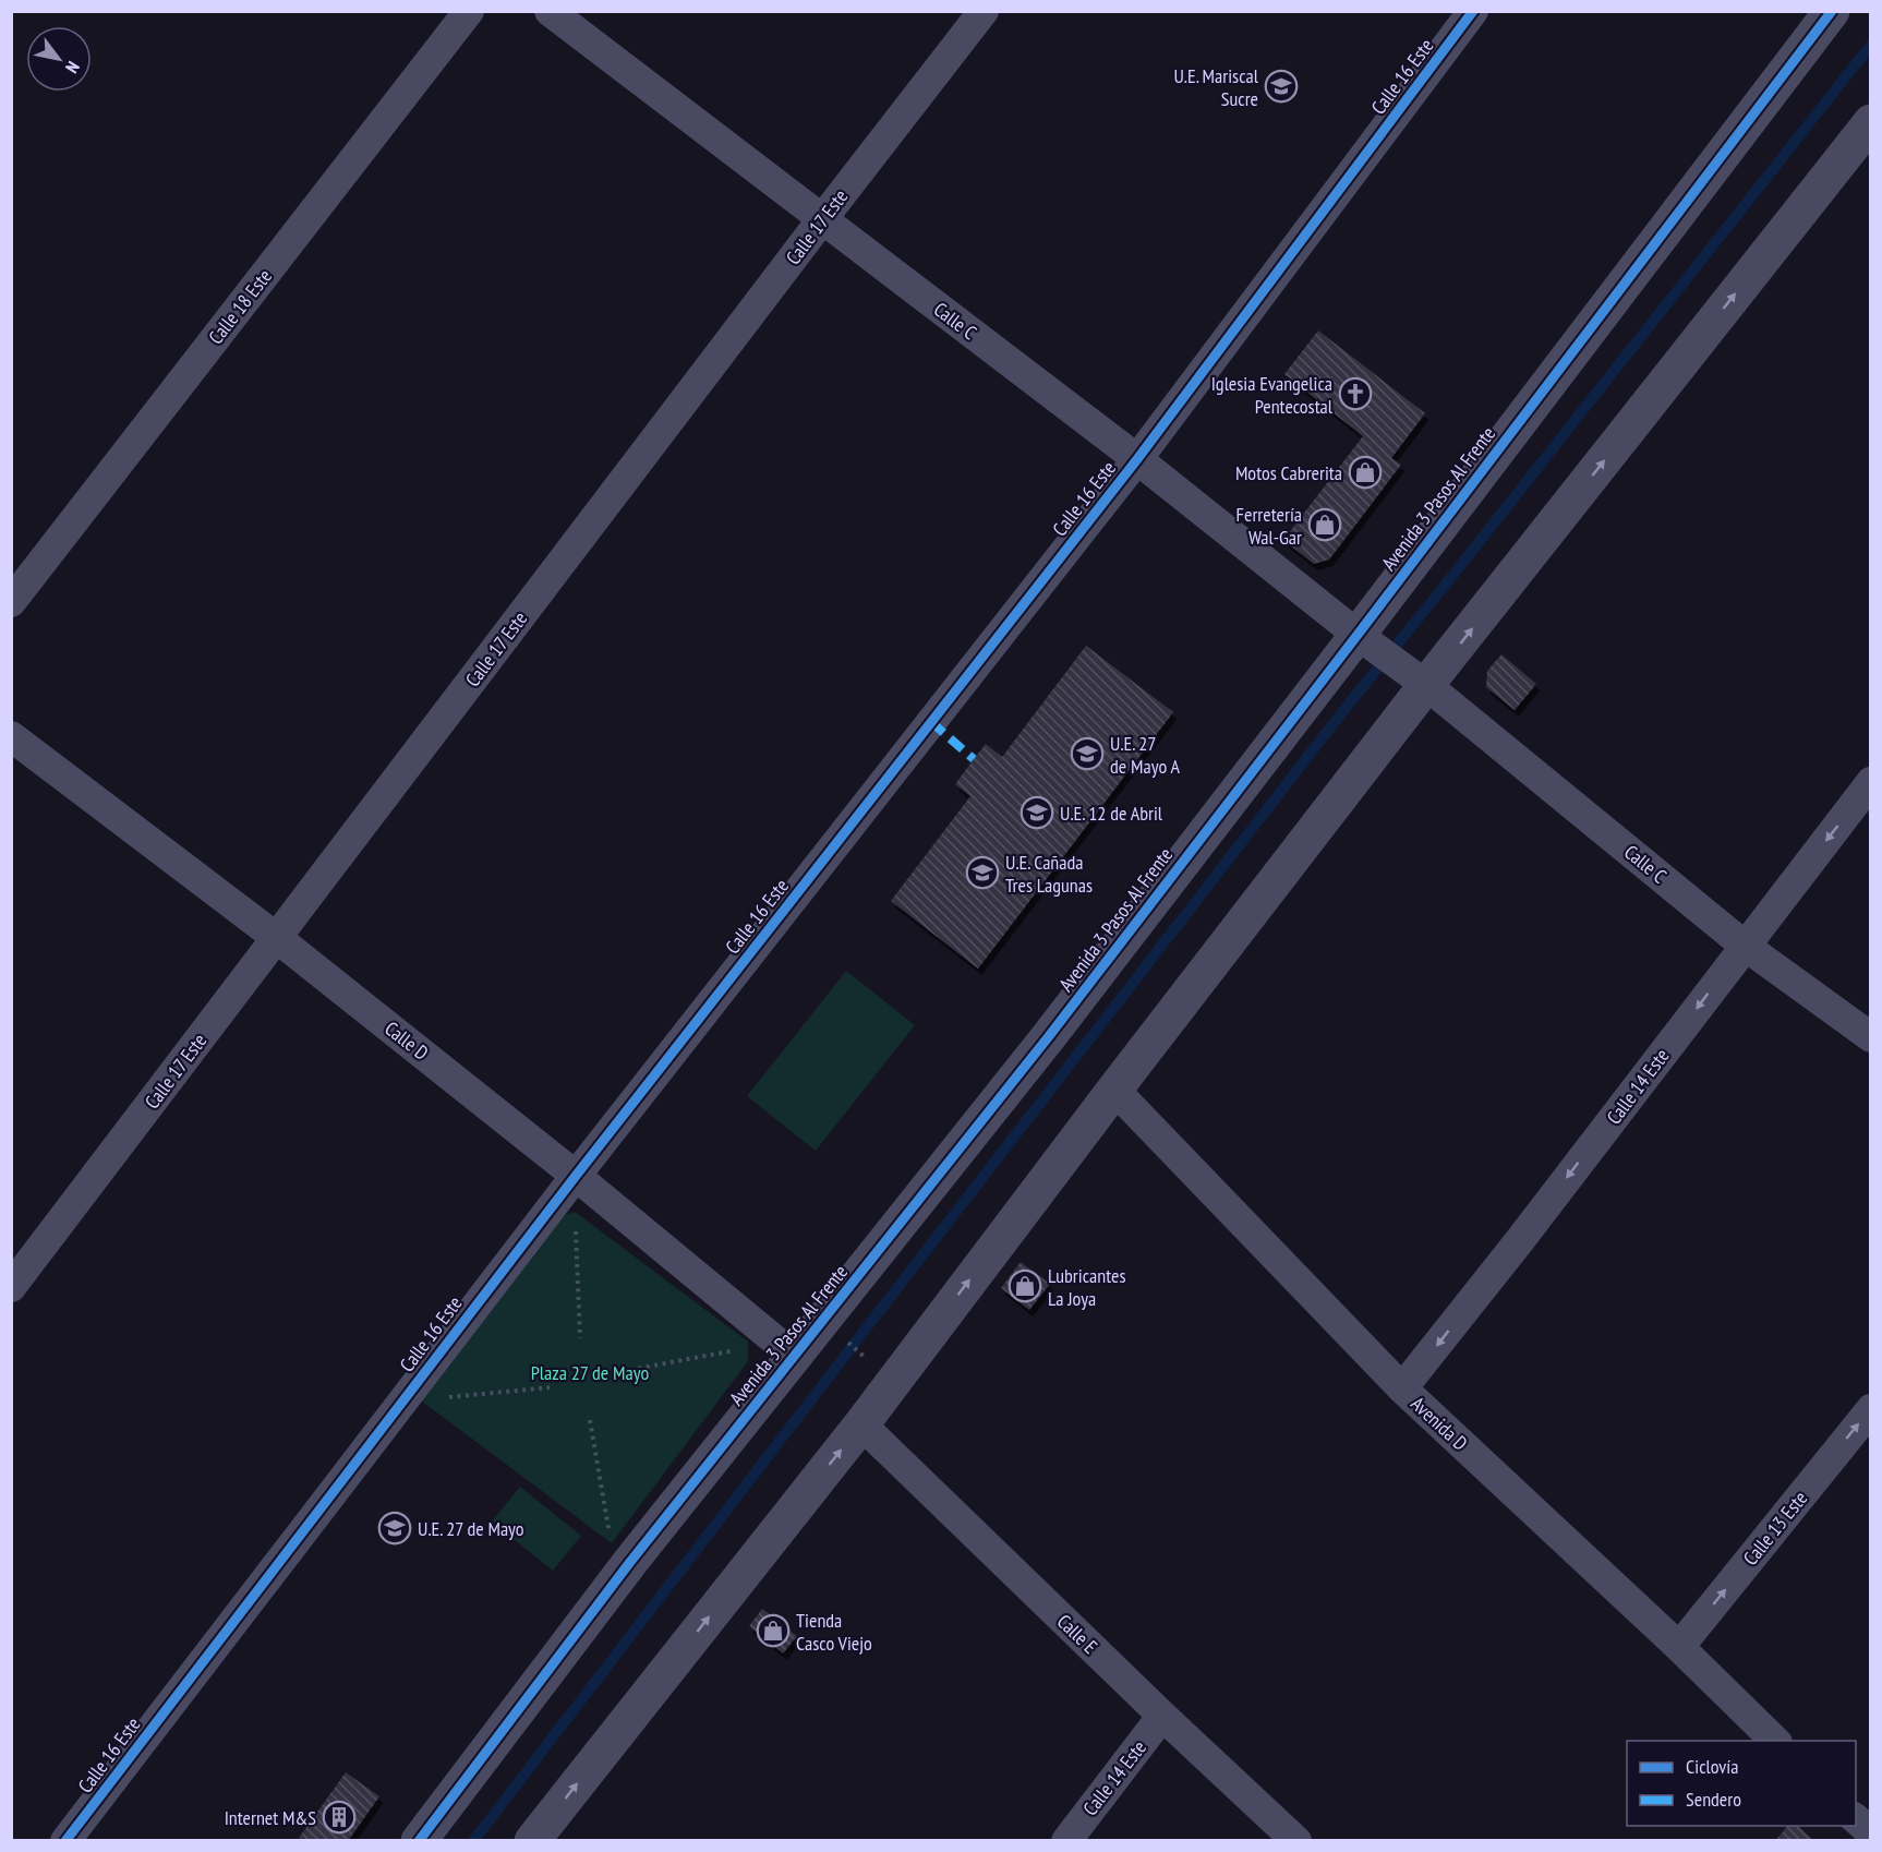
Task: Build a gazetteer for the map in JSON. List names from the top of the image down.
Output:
{
  "streets": {
    "street": [
      "Calle 16 Este",
      "Calle 17 Este",
      "Calle 18 Este",
      "Calle C",
      "Avenida 3 Pasos Al Frente",
      "Calle D",
      "Calle 14 Este",
      "Avenida D",
      "Calle 13 Este",
      "Calle E"
    ]
  },
  "crossings": [
    ["Calle 16 Este", "Calle C"],
    ["Calle 16 Este", "Calle D"],
    ["Calle 17 Este", "Calle C"],
    ["Calle 17 Este", "Calle D"],
    ["Calle C", "Avenida 3 Pasos Al Frente"],
    ["Calle C", "Calle 14 Este"],
    ["Avenida 3 Pasos Al Frente", "Calle D"],
    ["Calle 14 Este", "Avenida D"],
    ["Calle 14 Este", "Calle E"],
    ["Avenida D", "Calle 13 Este"]
  ],
  "one_way": ["Calle 14 Este", "Calle 13 Este"],
  "parks": ["Plaza 27 de Mayo"],
  "places": {
    "school or university": [
      "U.E. Mariscal Sucre",
      "U.E. 27 de Mayo A",
      "U.E. 12 de Abril",
      "U.E. Cañada Tres Lagunas",
      "U.E. 27 de Mayo"
    ],
    "church": ["Iglesia Evangelica Pentecostal"],
    "shop": [
      "Motos Cabrerita",
      "Ferretería Wal-Gar",
      "Lubricantes La Joya",
      "Tienda Casco Viejo"
    ],
    "building": ["Internet M&S"]
  },
  "legend": ["Ciclovía", "Sendero"],
  "north": "bottom right"
}
